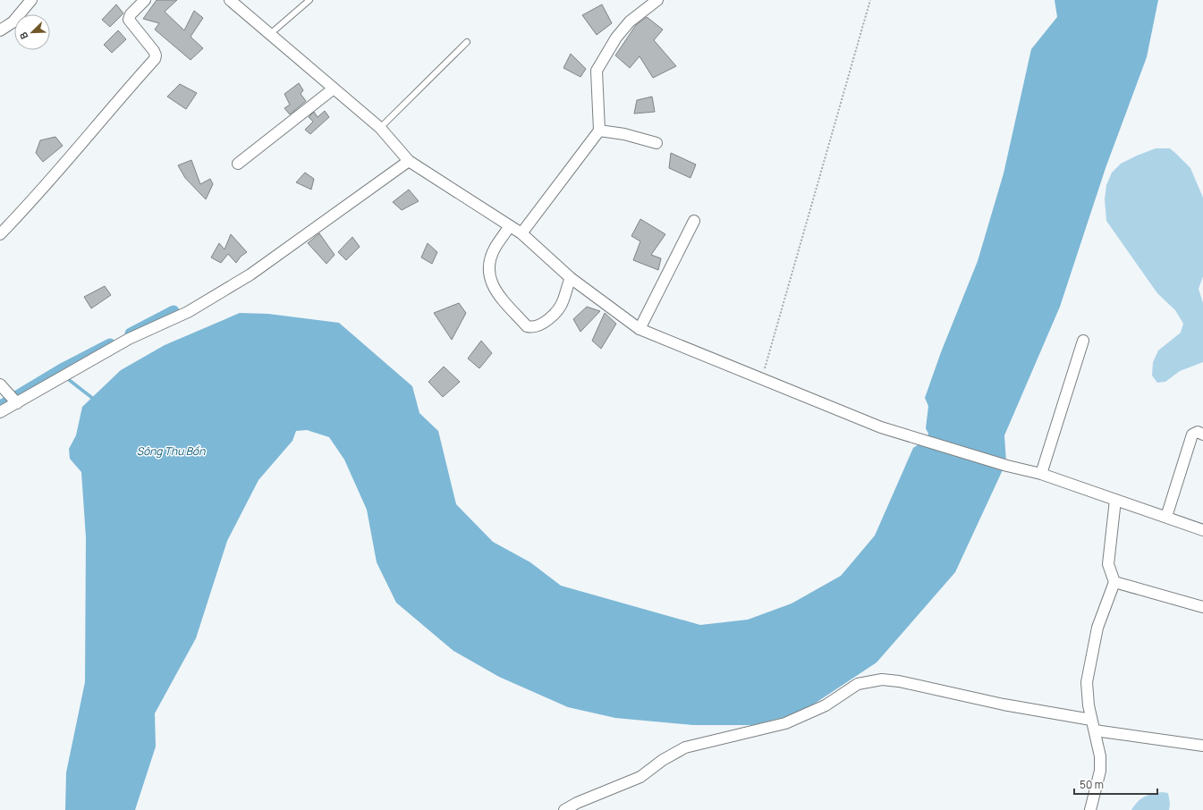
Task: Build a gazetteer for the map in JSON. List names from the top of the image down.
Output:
{
  "water": ["Sông Thu Bồn"],
  "scale_bar": "50 m",
  "north": "bottom left"
}
